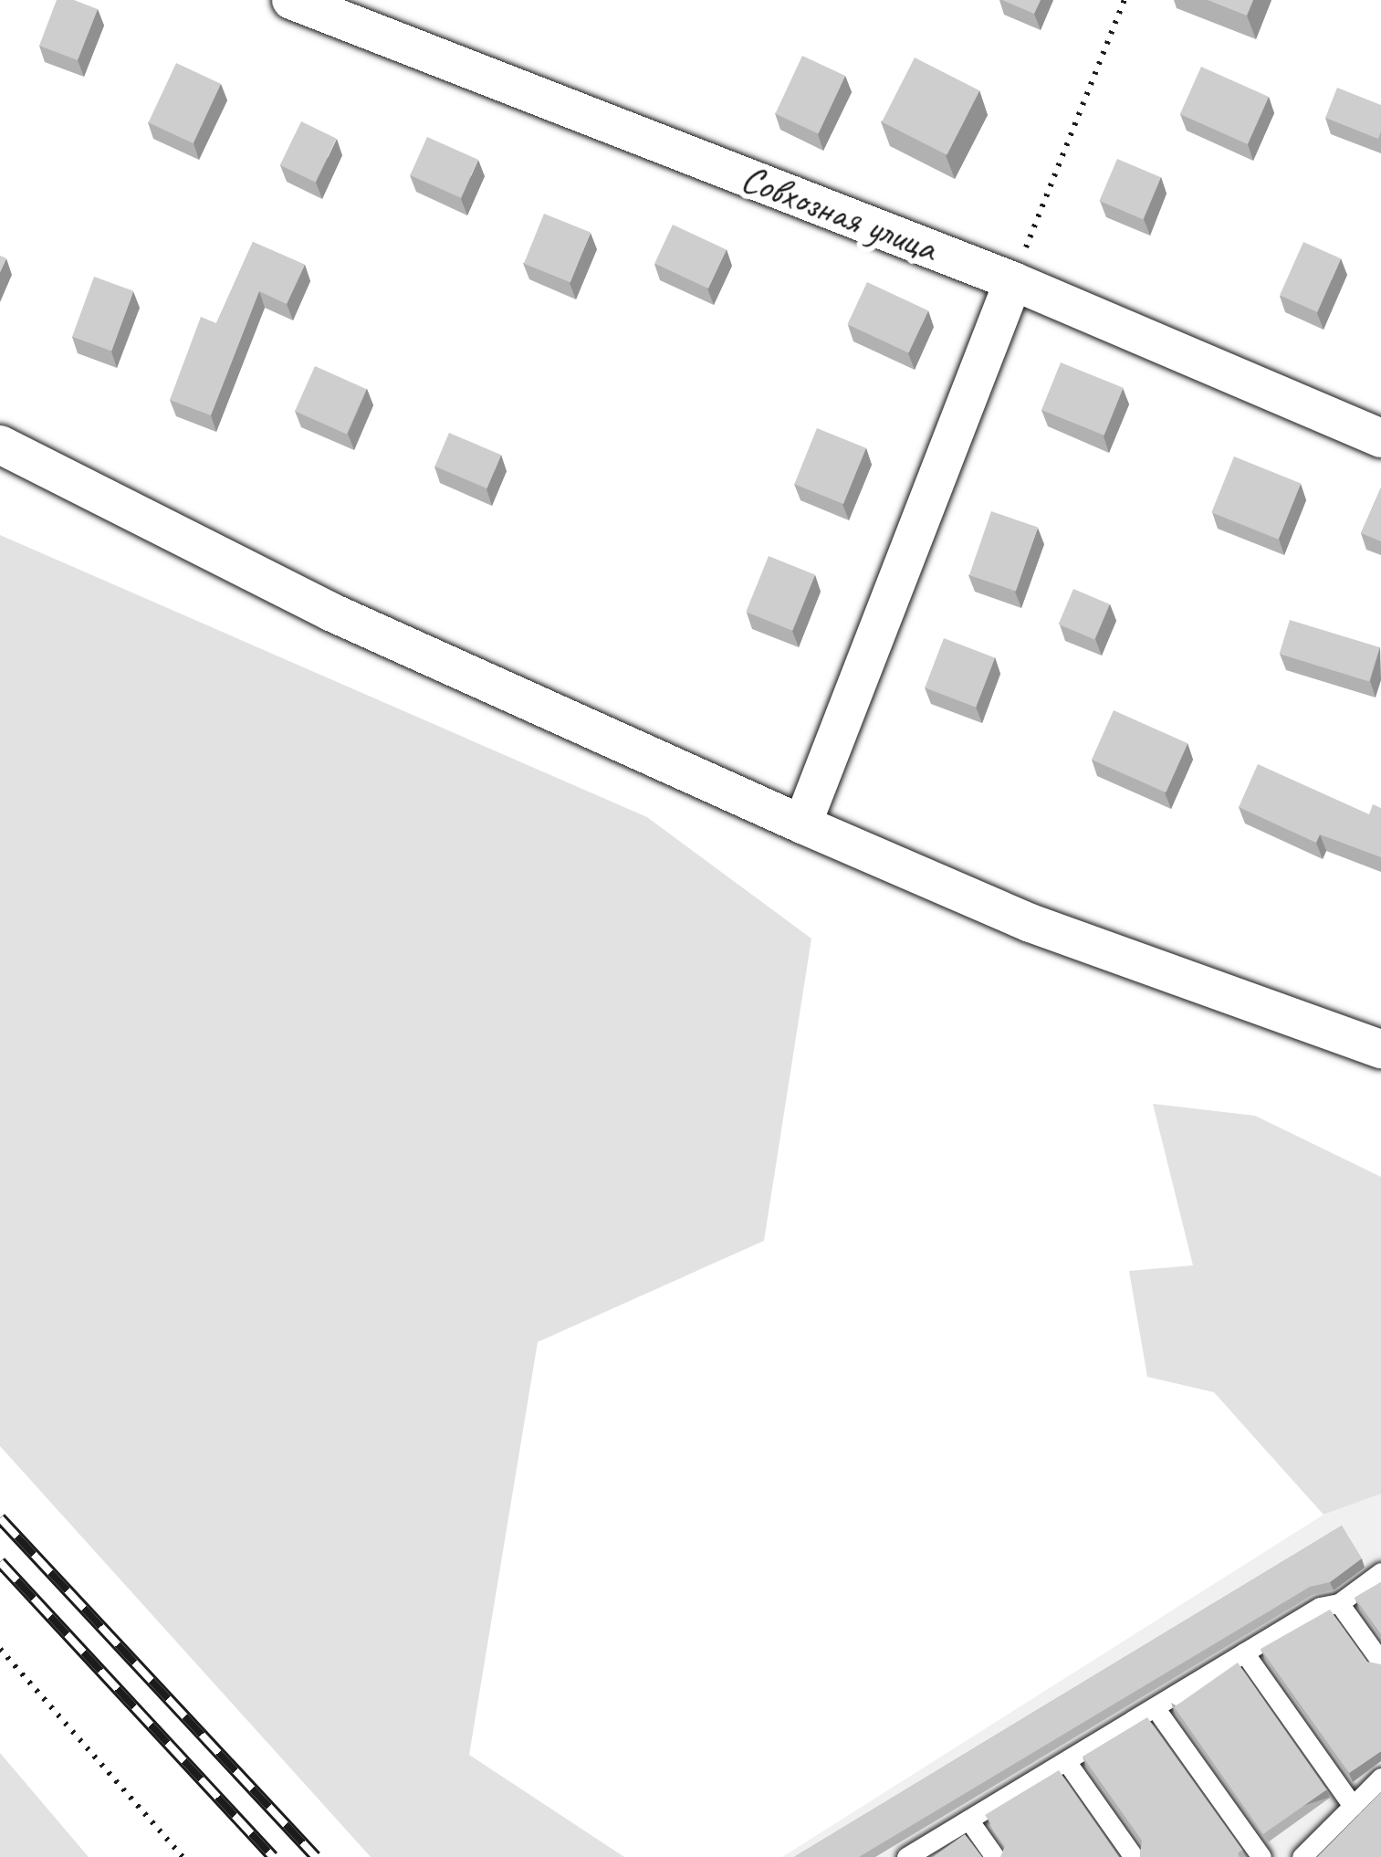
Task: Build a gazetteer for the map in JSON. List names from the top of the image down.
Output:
{
  "streets": {
    "street": ["Совхозная улица"]
  }
}
